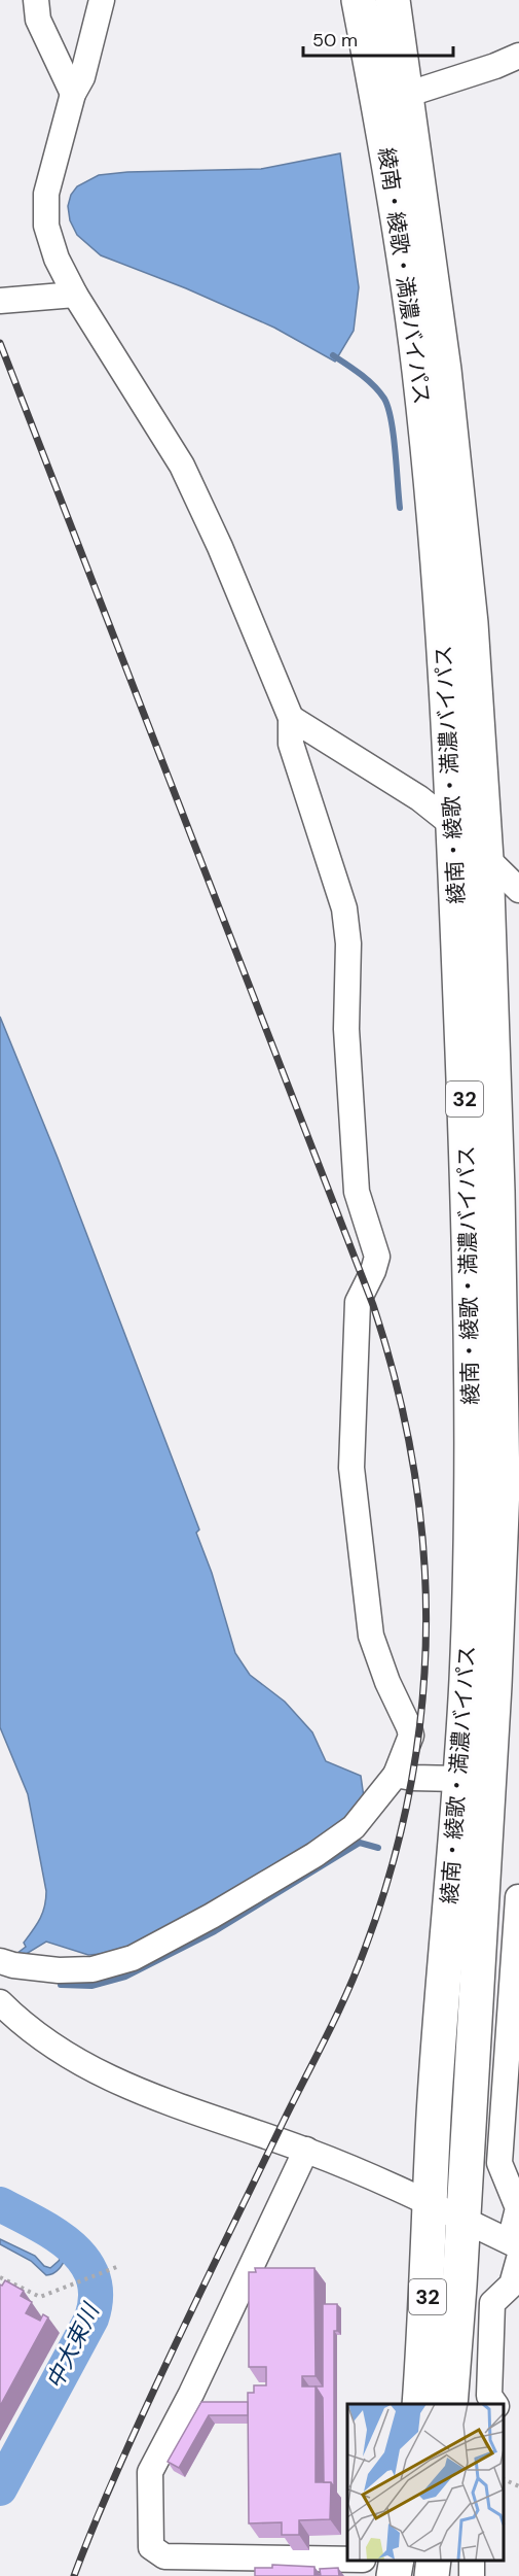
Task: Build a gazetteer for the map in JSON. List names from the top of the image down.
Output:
{
  "streets": {
    "highway": ["綾南・綾歌・満濃バイパス", "32"]
  },
  "water": ["中大束川"],
  "scale_bar": "50 m"
}
